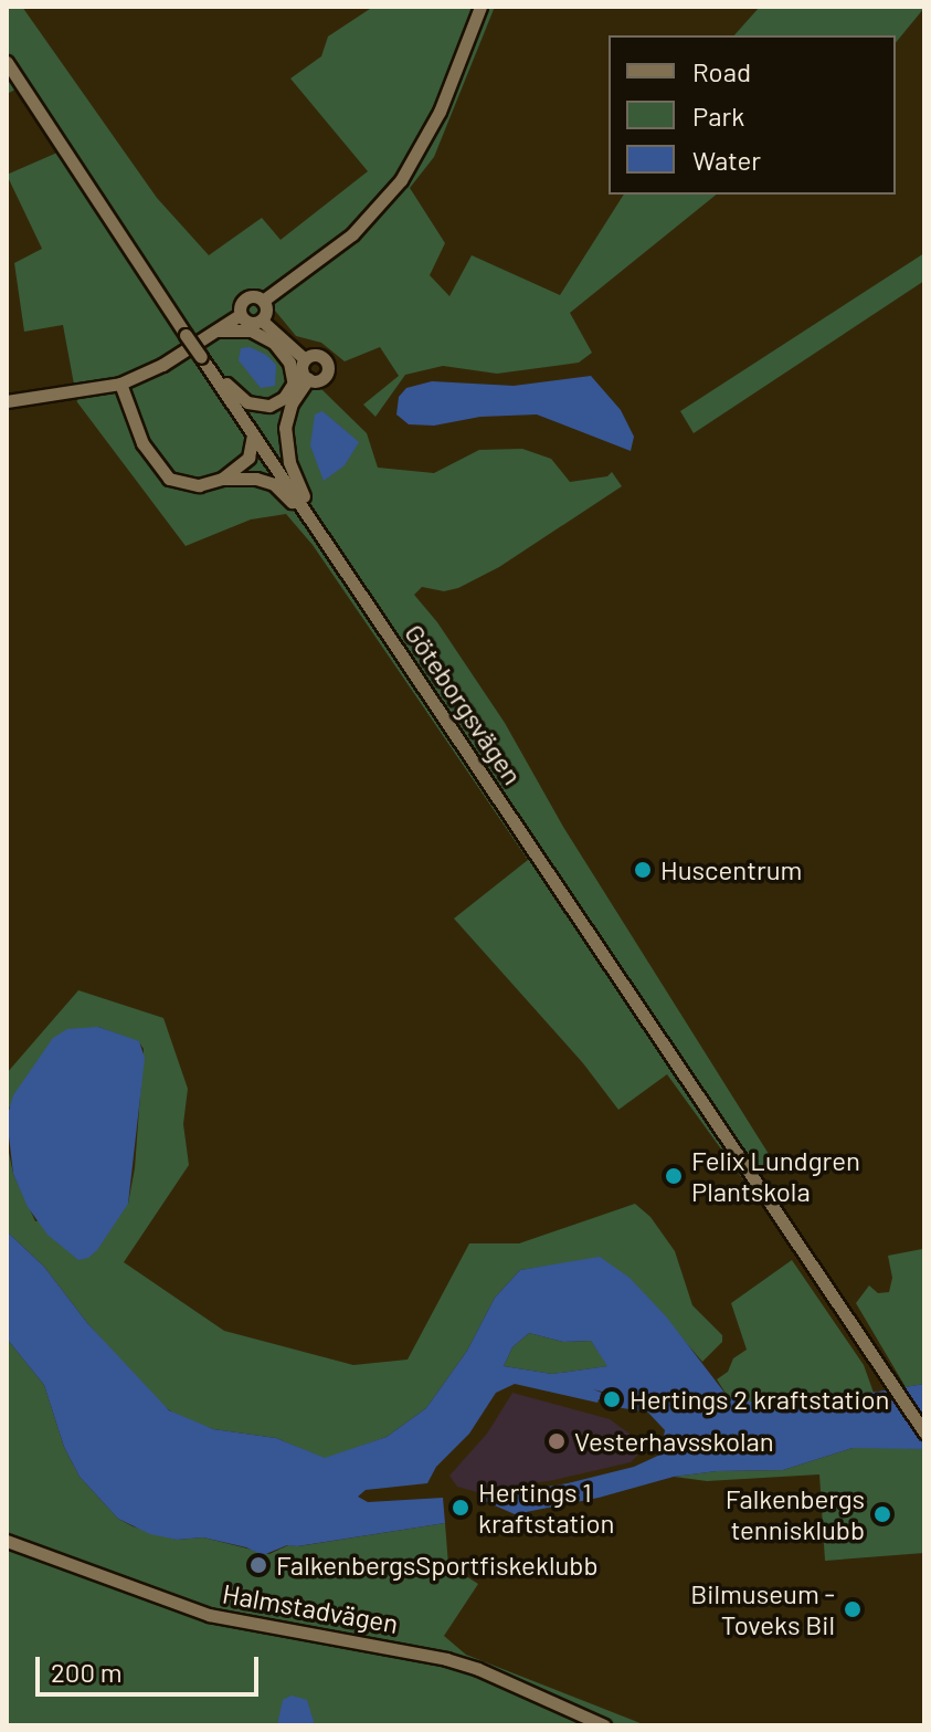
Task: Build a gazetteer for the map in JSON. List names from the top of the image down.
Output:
{
  "streets": {
    "main road": ["Göteborgsvägen", "Halmstadvägen"]
  },
  "places": [
    "Huscentrum",
    "Felix Lundgren Plantskola",
    "Hertings 2 kraftstation",
    "Vesterhavsskolan",
    "Hertings 1 kraftstation",
    "Falkenbergs tennisklubb",
    "FalkenbergsSportfiskeklubb",
    "Bilmuseum - Toveks Bil"
  ],
  "legend": ["Road", "Park", "Water"],
  "scale_bar": "200 m"
}
